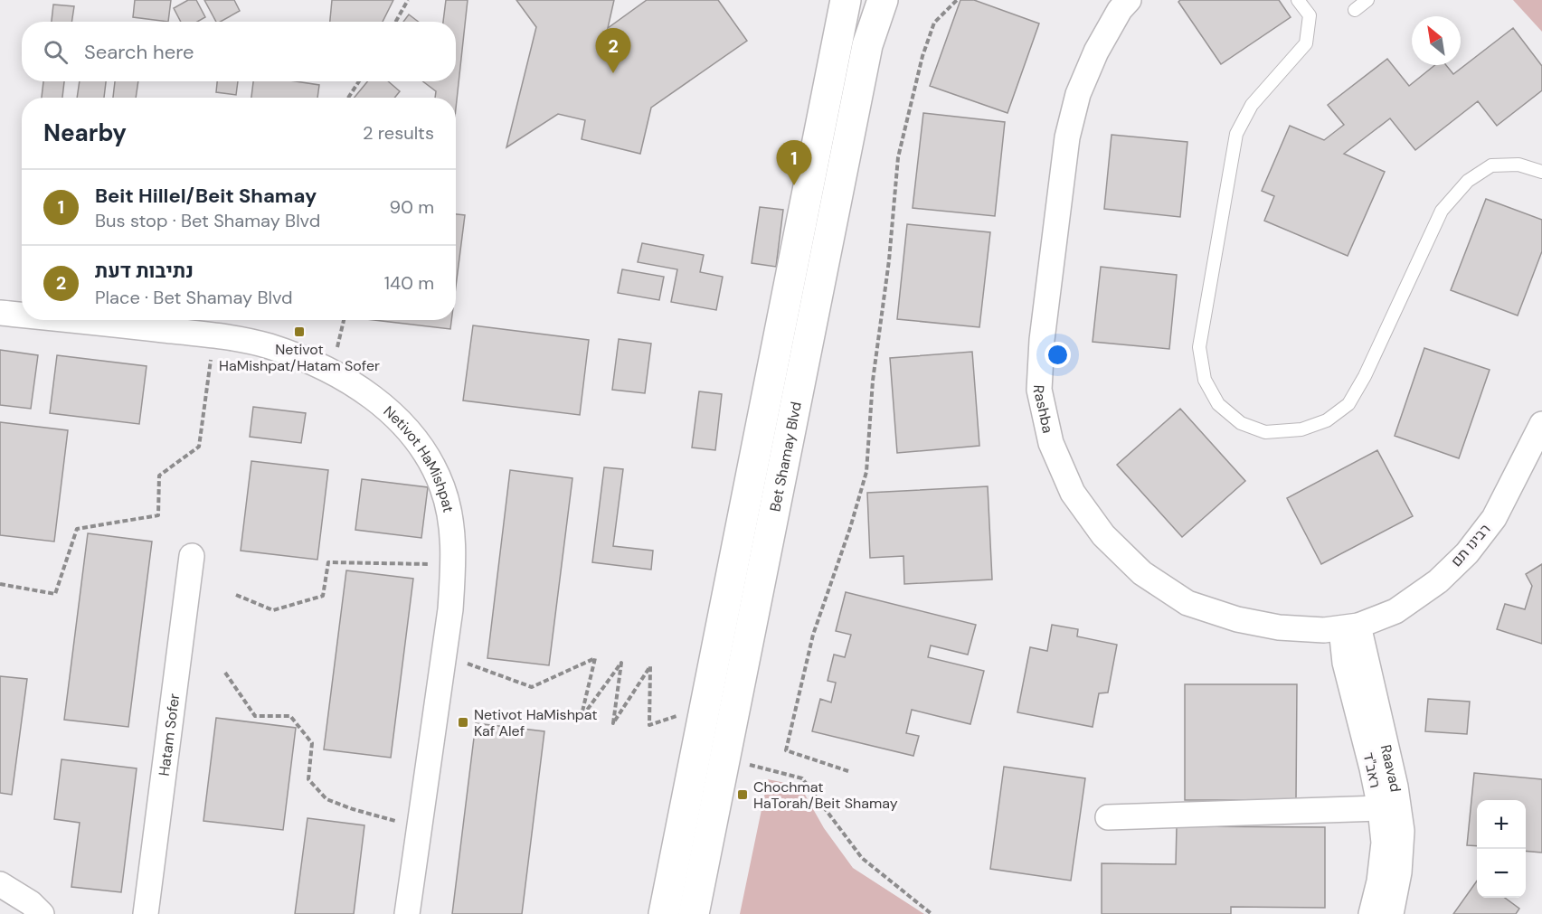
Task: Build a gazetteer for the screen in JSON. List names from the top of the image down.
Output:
{
  "streets": {
    "street": [
      "Rashba",
      "Bet Shamay Blvd",
      "Netivot HaMishpat",
      "רבינו תם",
      "Hatam Sofer",
      "Raavad",
      "ראב\"ד"
    ]
  },
  "crossings": [
    ["Rashba", "רבינו תם"],
    ["Rashba", "Raavad"],
    ["Rashba", "ראב\"ד"],
    ["רבינו תם", "Raavad"],
    ["רבינו תם", "ראב\"ד"],
    ["Raavad", "ראב\"ד"]
  ],
  "places": {
    "transit": ["Netivot HaMishpat/Hatam Sofer", "Netivot HaMishpat Kaf Alef", "Chochmat HaTorah/Beit Shamay"]
  },
  "north": "top left",
  "page": {
    "search": "Search here",
    "pins": ["2", "1"],
    "heading": ["Nearby", "2 results"],
    "list": [
      {
        "mark": "1",
        "name": "Beit Hillel/Beit Shamay",
        "note": "Bus stop · Bet Shamay Blvd",
        "value": "90 m"
      },
      {
        "mark": "2",
        "name": "נתיבות דעת",
        "note": "Place · Bet Shamay Blvd",
        "value": "140 m"
      }
    ],
    "map_buttons": ["+", "−"]
  }
}
